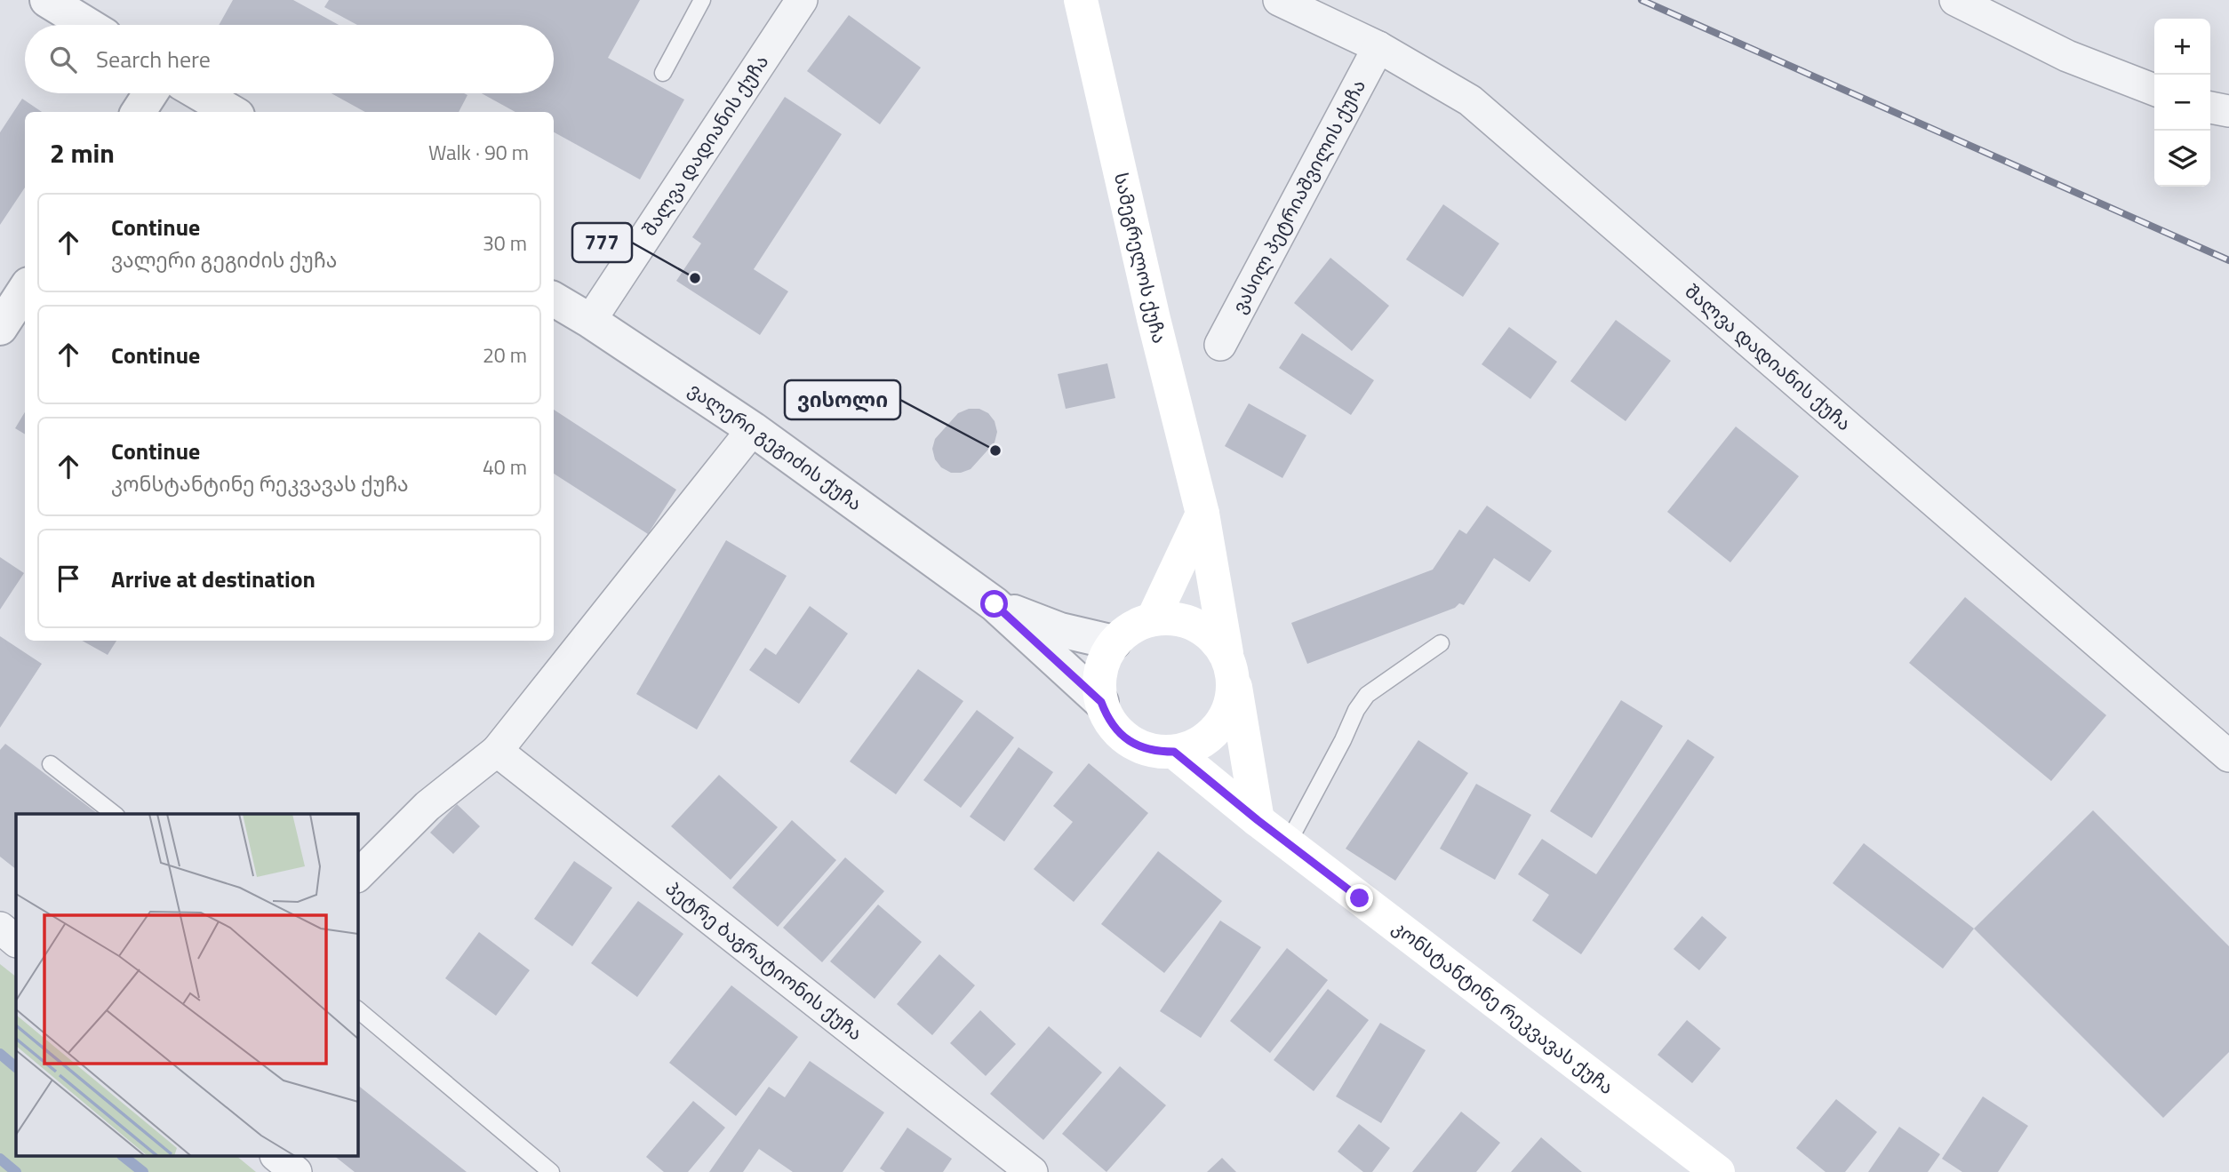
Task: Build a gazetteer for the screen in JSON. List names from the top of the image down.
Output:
{
  "streets": {
    "main road": ["სამეგრელოს ქუჩა", "კონსტანტინე რეკვავას ქუჩა"],
    "street": [
      "შალვა დადიანის ქუჩა",
      "ვასილ პეტრიაშვილის ქუჩა",
      "ვალერი გეგიძის ქუჩა",
      "პეტრე ბაგრატიონის ქუჩა"
    ]
  },
  "crossings": [
    ["შალვა დადიანის ქუჩა", "ვასილ პეტრიაშვილის ქუჩა"],
    ["შალვა დადიანის ქუჩა", "ვალერი გეგიძის ქუჩა"],
    ["სამეგრელოს ქუჩა", "ვალერი გეგიძის ქუჩა"],
    ["სამეგრელოს ქუჩა", "კონსტანტინე რეკვავას ქუჩა"],
    ["ვალერი გეგიძის ქუჩა", "კონსტანტინე რეკვავას ქუჩა"]
  ],
  "places": ["777", "ვისოლი"],
  "page": {
    "map_buttons": ["+", "−"],
    "search": "Search here",
    "heading": ["2 min", "Walk · 90 m"],
    "list": [
      ["Continue", "ვალერი გეგიძის ქუჩა", "30 m"],
      ["Continue", "20 m"],
      ["Continue", "კონსტანტინე რეკვავას ქუჩა", "40 m"],
      "Arrive at destination"
    ]
  }
}
